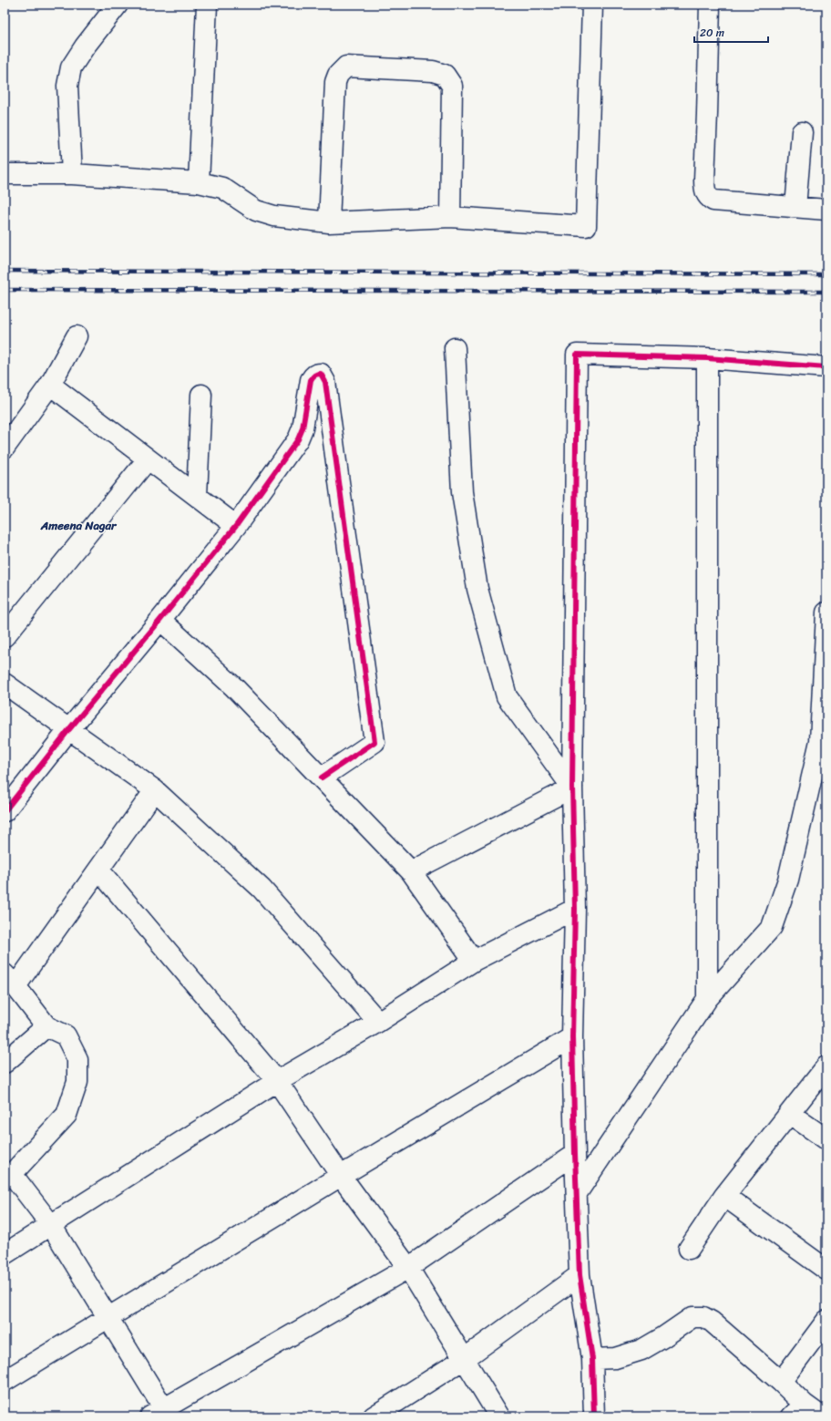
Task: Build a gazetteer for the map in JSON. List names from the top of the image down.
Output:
{
  "districts": ["Ameena Nagar"],
  "scale_bar": "20 m"
}
